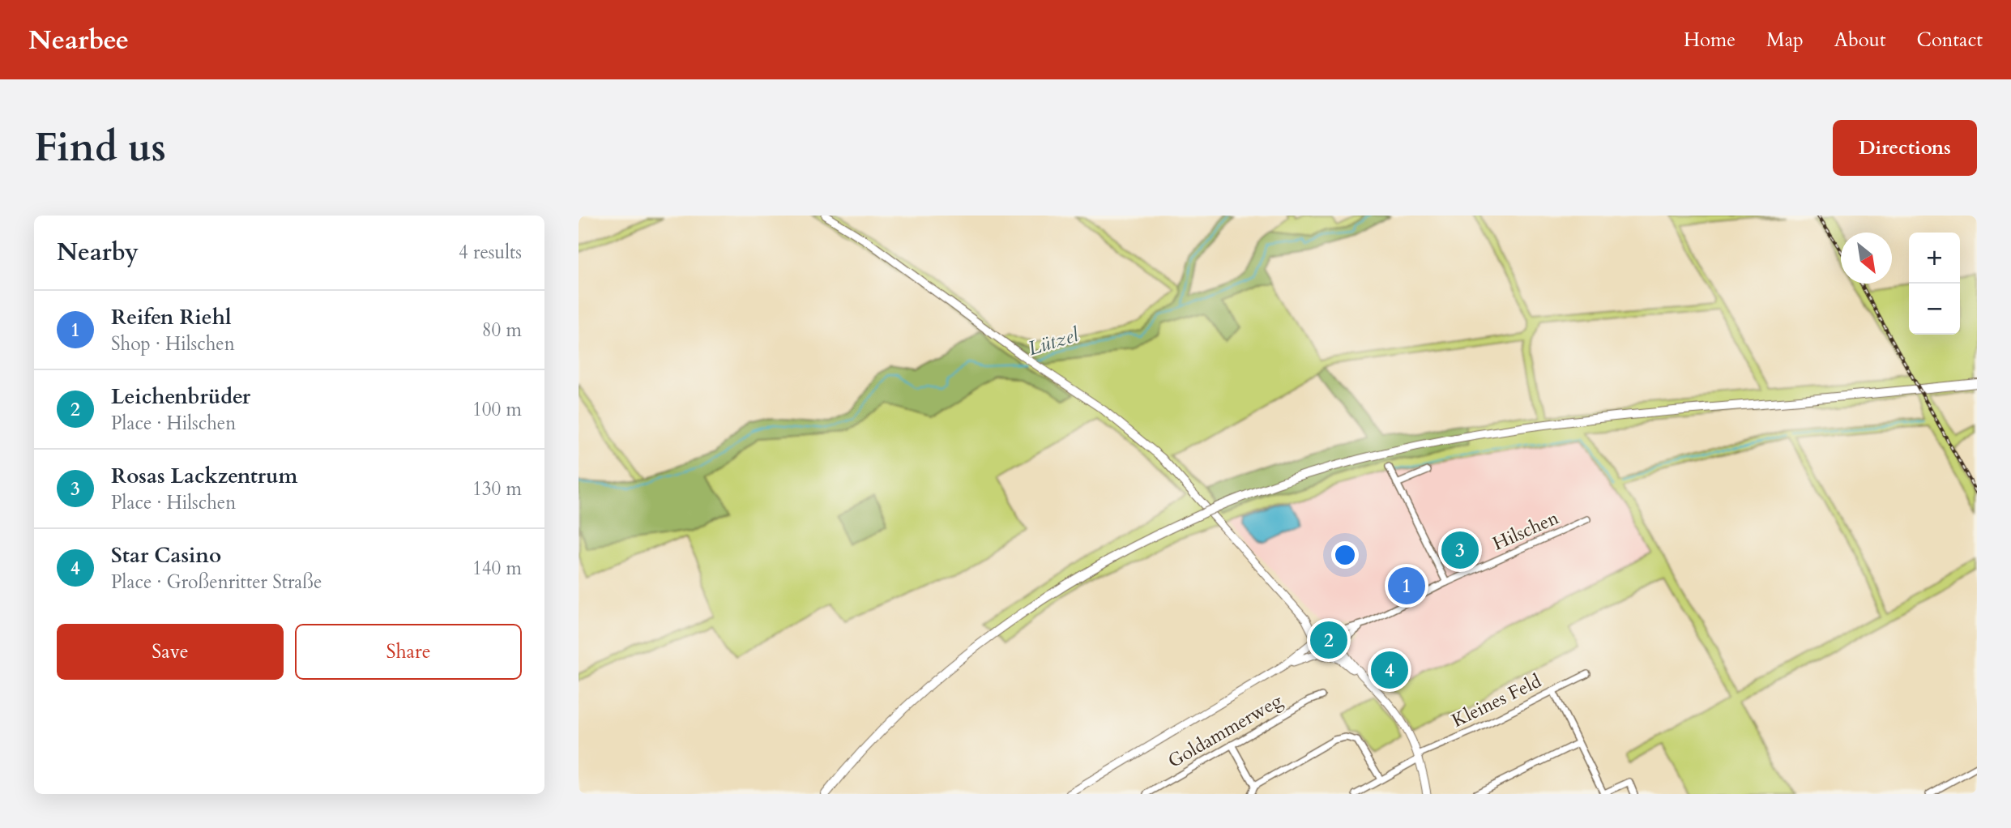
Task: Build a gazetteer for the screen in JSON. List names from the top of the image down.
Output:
{
  "streets": {
    "street": ["Hilschen", "Kleines Feld", "Goldammerweg"]
  },
  "water": ["Lützel"],
  "north": "bottom right",
  "page": {
    "header": "Nearbee",
    "nav": [
      "Home",
      "Map",
      "About",
      "Contact"
    ],
    "buttons": [
      "Directions",
      ["Save", "Share"]
    ],
    "title": "Find us",
    "heading": ["Nearby", "4 results"],
    "map_buttons": ["+", "−"],
    "list": [
      {
        "mark": "1",
        "name": "Reifen Riehl",
        "note": "Shop · Hilschen",
        "value": "80 m"
      },
      {
        "mark": "2",
        "name": "Leichenbrüder",
        "note": "Place · Hilschen",
        "value": "100 m"
      },
      {
        "mark": "3",
        "name": "Rosas Lackzentrum",
        "note": "Place · Hilschen",
        "value": "130 m"
      },
      {
        "mark": "4",
        "name": "Star Casino",
        "note": "Place · Großenritter Straße",
        "value": "140 m"
      }
    ],
    "pins": [
      "3",
      "1",
      "2",
      "4"
    ]
  }
}
